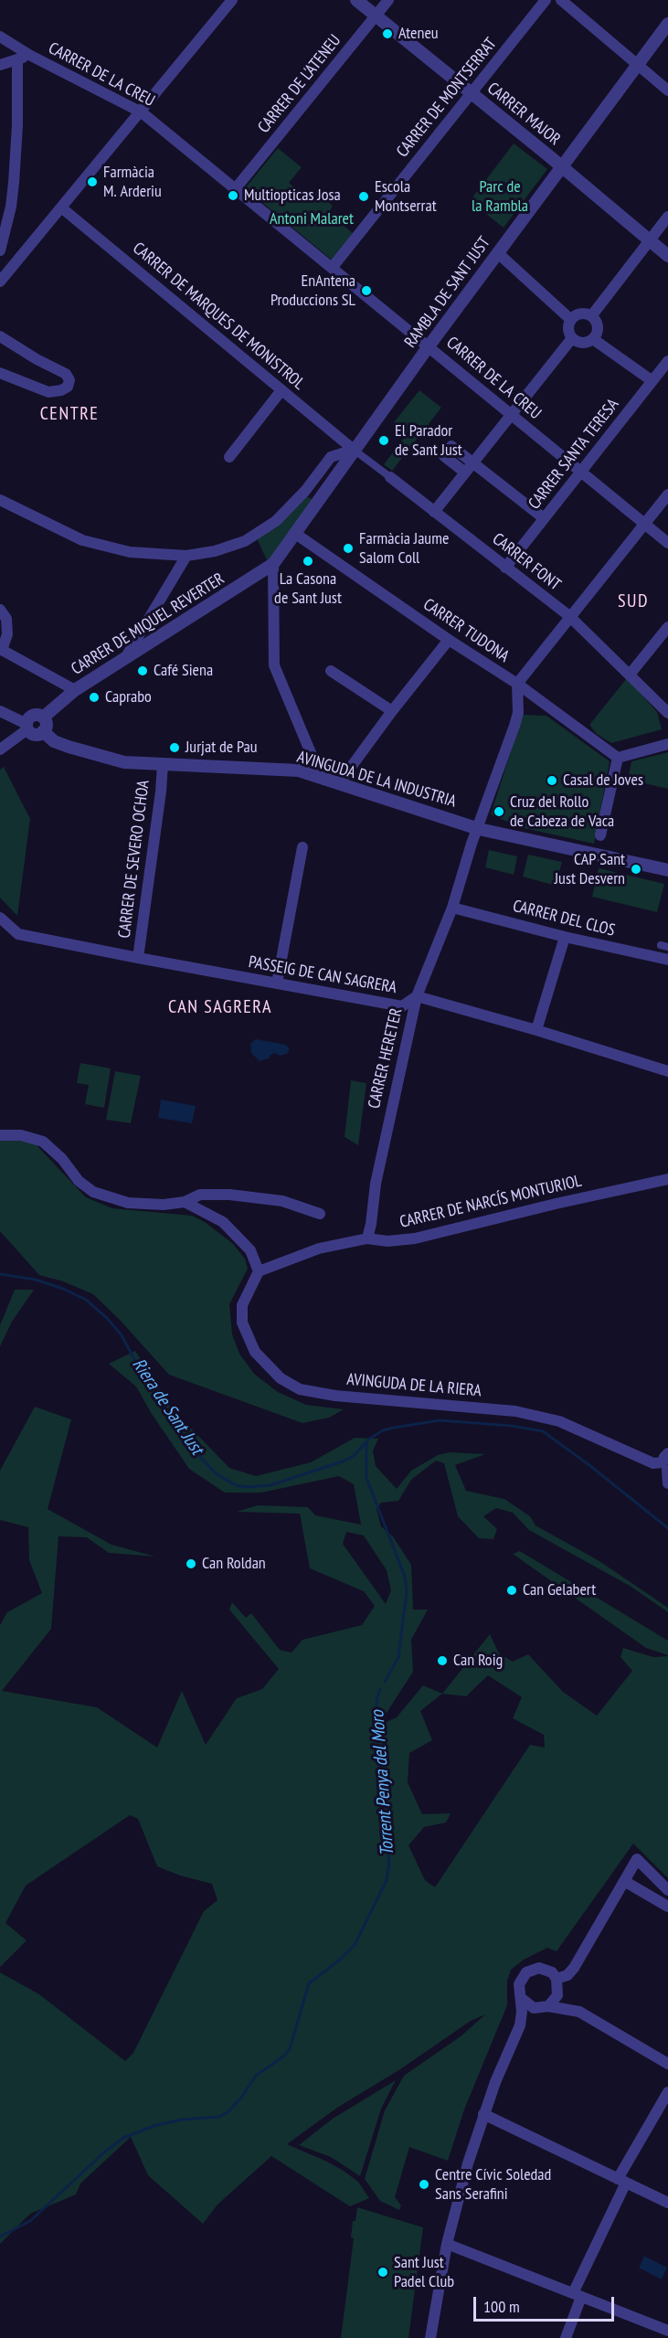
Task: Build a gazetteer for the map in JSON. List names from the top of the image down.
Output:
{
  "streets": {
    "street": [
      "CARRER DE LA CREU",
      "CARRER DE L'ATENEU",
      "CARRER DE MONTSERRAT",
      "CARRER MAJOR",
      "RAMBLA DE SANT JUST",
      "CARRER DE MARQUES DE MONISTROL",
      "CARRER SANTA TERESA",
      "CARRER FONT",
      "CARRER DE MIQUEL REVERTER",
      "CARRER TUDONA",
      "AVINGUDA DE LA INDUSTRIA",
      "CARRER DE SEVERO OCHOA",
      "CARRER DEL CLOS",
      "PASSEIG DE CAN SAGRERA",
      "CARRER HERETER",
      "CARRER DE NARCÍS MONTURIOL",
      "AVINGUDA DE LA RIERA"
    ]
  },
  "crossings": [
    ["CARRER DE LA CREU", "CARRER DE L'ATENEU"],
    ["CARRER DE LA CREU", "CARRER DE MONTSERRAT"],
    ["CARRER DE LA CREU", "RAMBLA DE SANT JUST"],
    ["CARRER DE LA CREU", "CARRER SANTA TERESA"],
    ["CARRER DE L'ATENEU", "CARRER MAJOR"],
    ["CARRER DE MONTSERRAT", "CARRER MAJOR"],
    ["CARRER MAJOR", "RAMBLA DE SANT JUST"],
    ["RAMBLA DE SANT JUST", "CARRER DE MARQUES DE MONISTROL"],
    ["RAMBLA DE SANT JUST", "CARRER FONT"],
    ["RAMBLA DE SANT JUST", "CARRER DE MIQUEL REVERTER"],
    ["RAMBLA DE SANT JUST", "CARRER TUDONA"],
    ["CARRER DE MARQUES DE MONISTROL", "CARRER FONT"],
    ["CARRER SANTA TERESA", "CARRER FONT"],
    ["CARRER DE MIQUEL REVERTER", "AVINGUDA DE LA INDUSTRIA"],
    ["CARRER TUDONA", "CARRER HERETER"],
    ["AVINGUDA DE LA INDUSTRIA", "CARRER DE SEVERO OCHOA"],
    ["AVINGUDA DE LA INDUSTRIA", "CARRER HERETER"],
    ["CARRER DE SEVERO OCHOA", "PASSEIG DE CAN SAGRERA"],
    ["CARRER DEL CLOS", "CARRER HERETER"],
    ["PASSEIG DE CAN SAGRERA", "CARRER HERETER"],
    ["CARRER HERETER", "CARRER DE NARCÍS MONTURIOL"],
    ["CARRER DE NARCÍS MONTURIOL", "AVINGUDA DE LA RIERA"]
  ],
  "districts": ["CENTRE", "SUD", "CAN SAGRERA"],
  "water": ["Riera de Sant Just", "Torrent Penya del Moro"],
  "parks": ["Parc de la Rambla", "Antoni Malaret"],
  "places": [
    "Ateneu",
    "Farmàcia M. Arderiu",
    "Multiopticas Josa",
    "Escola Montserrat",
    "EnAntena Produccions SL",
    "El Parador de Sant Just",
    "Farmàcia Jaume Salom Coll",
    "La Casona de Sant Just",
    "Café Siena",
    "Caprabo",
    "Jurjat de Pau",
    "Casal de Joves",
    "Cruz del Rollo de Cabeza de Vaca",
    "CAP Sant Just Desvern",
    "Can Roldan",
    "Can Gelabert",
    "Can Roig",
    "Centre Cívic Soledad Sans Serafini",
    "Sant Just Padel Club"
  ],
  "scale_bar": "100 m"
}
